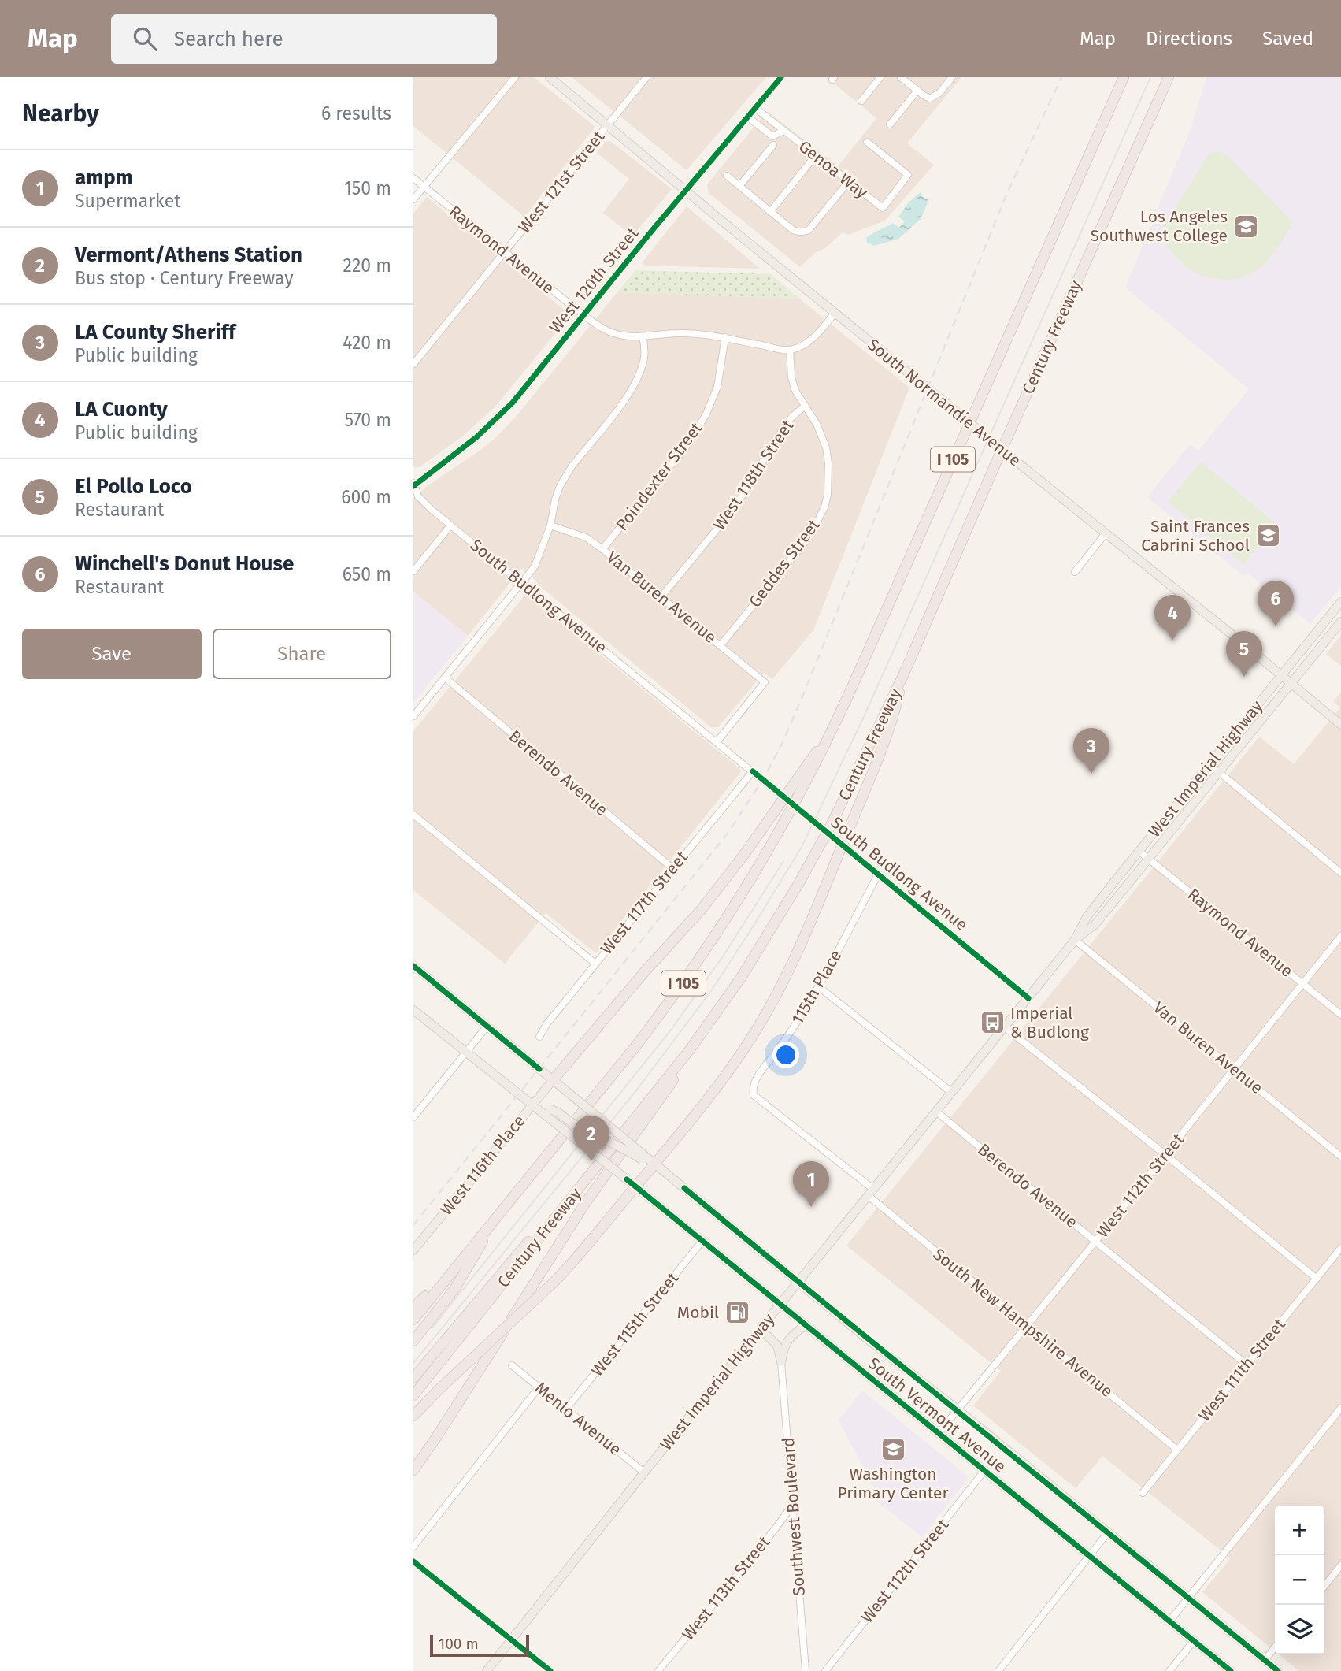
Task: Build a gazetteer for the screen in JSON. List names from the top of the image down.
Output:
{
  "streets": {
    "highway": ["Century Freeway", "I 105"],
    "main road": [
      "South Normandie Avenue",
      "West Imperial Highway",
      "West 116th Place",
      "South Vermont Avenue"
    ],
    "street": [
      "Genoa Way",
      "West 121st Street",
      "Raymond Avenue",
      "West 120th Street",
      "West 118th Street",
      "Poindexter Street",
      "Geddes Street",
      "South Budlong Avenue",
      "Van Buren Avenue",
      "Berendo Avenue",
      "West 117th Street",
      "115th Place",
      "West 112th Street",
      "South New Hampshire Avenue",
      "West 115th Street",
      "West 111th Street",
      "Menlo Avenue",
      "Southwest Boulevard",
      "West 113th Street"
    ]
  },
  "crossings": [
    ["Genoa Way", "West 120th Street"],
    ["West 121st Street", "Raymond Avenue"],
    ["West 121st Street", "South Normandie Avenue"],
    ["Raymond Avenue", "West 120th Street"],
    ["Raymond Avenue", "Poindexter Street"],
    ["Raymond Avenue", "Geddes Street"],
    ["Raymond Avenue", "West Imperial Highway"],
    ["Raymond Avenue", "West 112th Street"],
    ["West 120th Street", "South Normandie Avenue"],
    ["West 120th Street", "South Budlong Avenue"],
    ["South Normandie Avenue", "West Imperial Highway"],
    ["West 118th Street", "Geddes Street"],
    ["West 118th Street", "Van Buren Avenue"],
    ["Poindexter Street", "Van Buren Avenue"],
    ["Geddes Street", "Van Buren Avenue"],
    ["South Budlong Avenue", "Van Buren Avenue"],
    ["South Budlong Avenue", "West Imperial Highway"],
    ["South Budlong Avenue", "West 117th Street"],
    ["South Budlong Avenue", "115th Place"],
    ["Van Buren Avenue", "West Imperial Highway"],
    ["Van Buren Avenue", "West 112th Street"],
    ["West Imperial Highway", "Berendo Avenue"],
    ["West Imperial Highway", "South New Hampshire Avenue"],
    ["West Imperial Highway", "South Vermont Avenue"],
    ["West Imperial Highway", "Menlo Avenue"],
    ["Berendo Avenue", "West 117th Street"],
    ["Berendo Avenue", "West 112th Street"],
    ["Berendo Avenue", "West 111th Street"],
    ["115th Place", "South New Hampshire Avenue"],
    ["West 116th Place", "South Vermont Avenue"],
    ["West 112th Street", "South New Hampshire Avenue"],
    ["West 112th Street", "South Vermont Avenue"],
    ["South New Hampshire Avenue", "West 111th Street"],
    ["West 115th Street", "South Vermont Avenue"],
    ["West 115th Street", "Menlo Avenue"],
    ["Southwest Boulevard", "West 113th Street"]
  ],
  "places": {
    "school or university": ["Los Angeles Southwest College", "Saint Frances Cabrini School", "Washington Primary Center"],
    "bus stop": ["Imperial & Budlong"],
    "fuel station": ["Mobil"]
  },
  "scale_bar": "100 m",
  "page": {
    "header": "Map",
    "search": "Search here",
    "nav": ["Map", "Directions", "Saved"],
    "heading": ["Nearby", "6 results"],
    "list": [
      {
        "mark": "1",
        "name": "ampm",
        "note": "Supermarket",
        "value": "150 m"
      },
      {
        "mark": "2",
        "name": "Vermont/Athens Station",
        "note": "Bus stop · Century Freeway",
        "value": "220 m"
      },
      {
        "mark": "3",
        "name": "LA County Sheriff",
        "note": "Public building",
        "value": "420 m"
      },
      {
        "mark": "4",
        "name": "LA Cuonty",
        "note": "Public building",
        "value": "570 m"
      },
      {
        "mark": "5",
        "name": "El Pollo Loco",
        "note": "Restaurant",
        "value": "600 m"
      },
      {
        "mark": "6",
        "name": "Winchell's Donut House",
        "note": "Restaurant",
        "value": "650 m"
      }
    ],
    "pins": [
      "6",
      "4",
      "5",
      "3",
      "2",
      "1"
    ],
    "buttons": ["Save", "Share"],
    "map_buttons": ["+", "−"],
    "scale": "100 m"
  }
}
